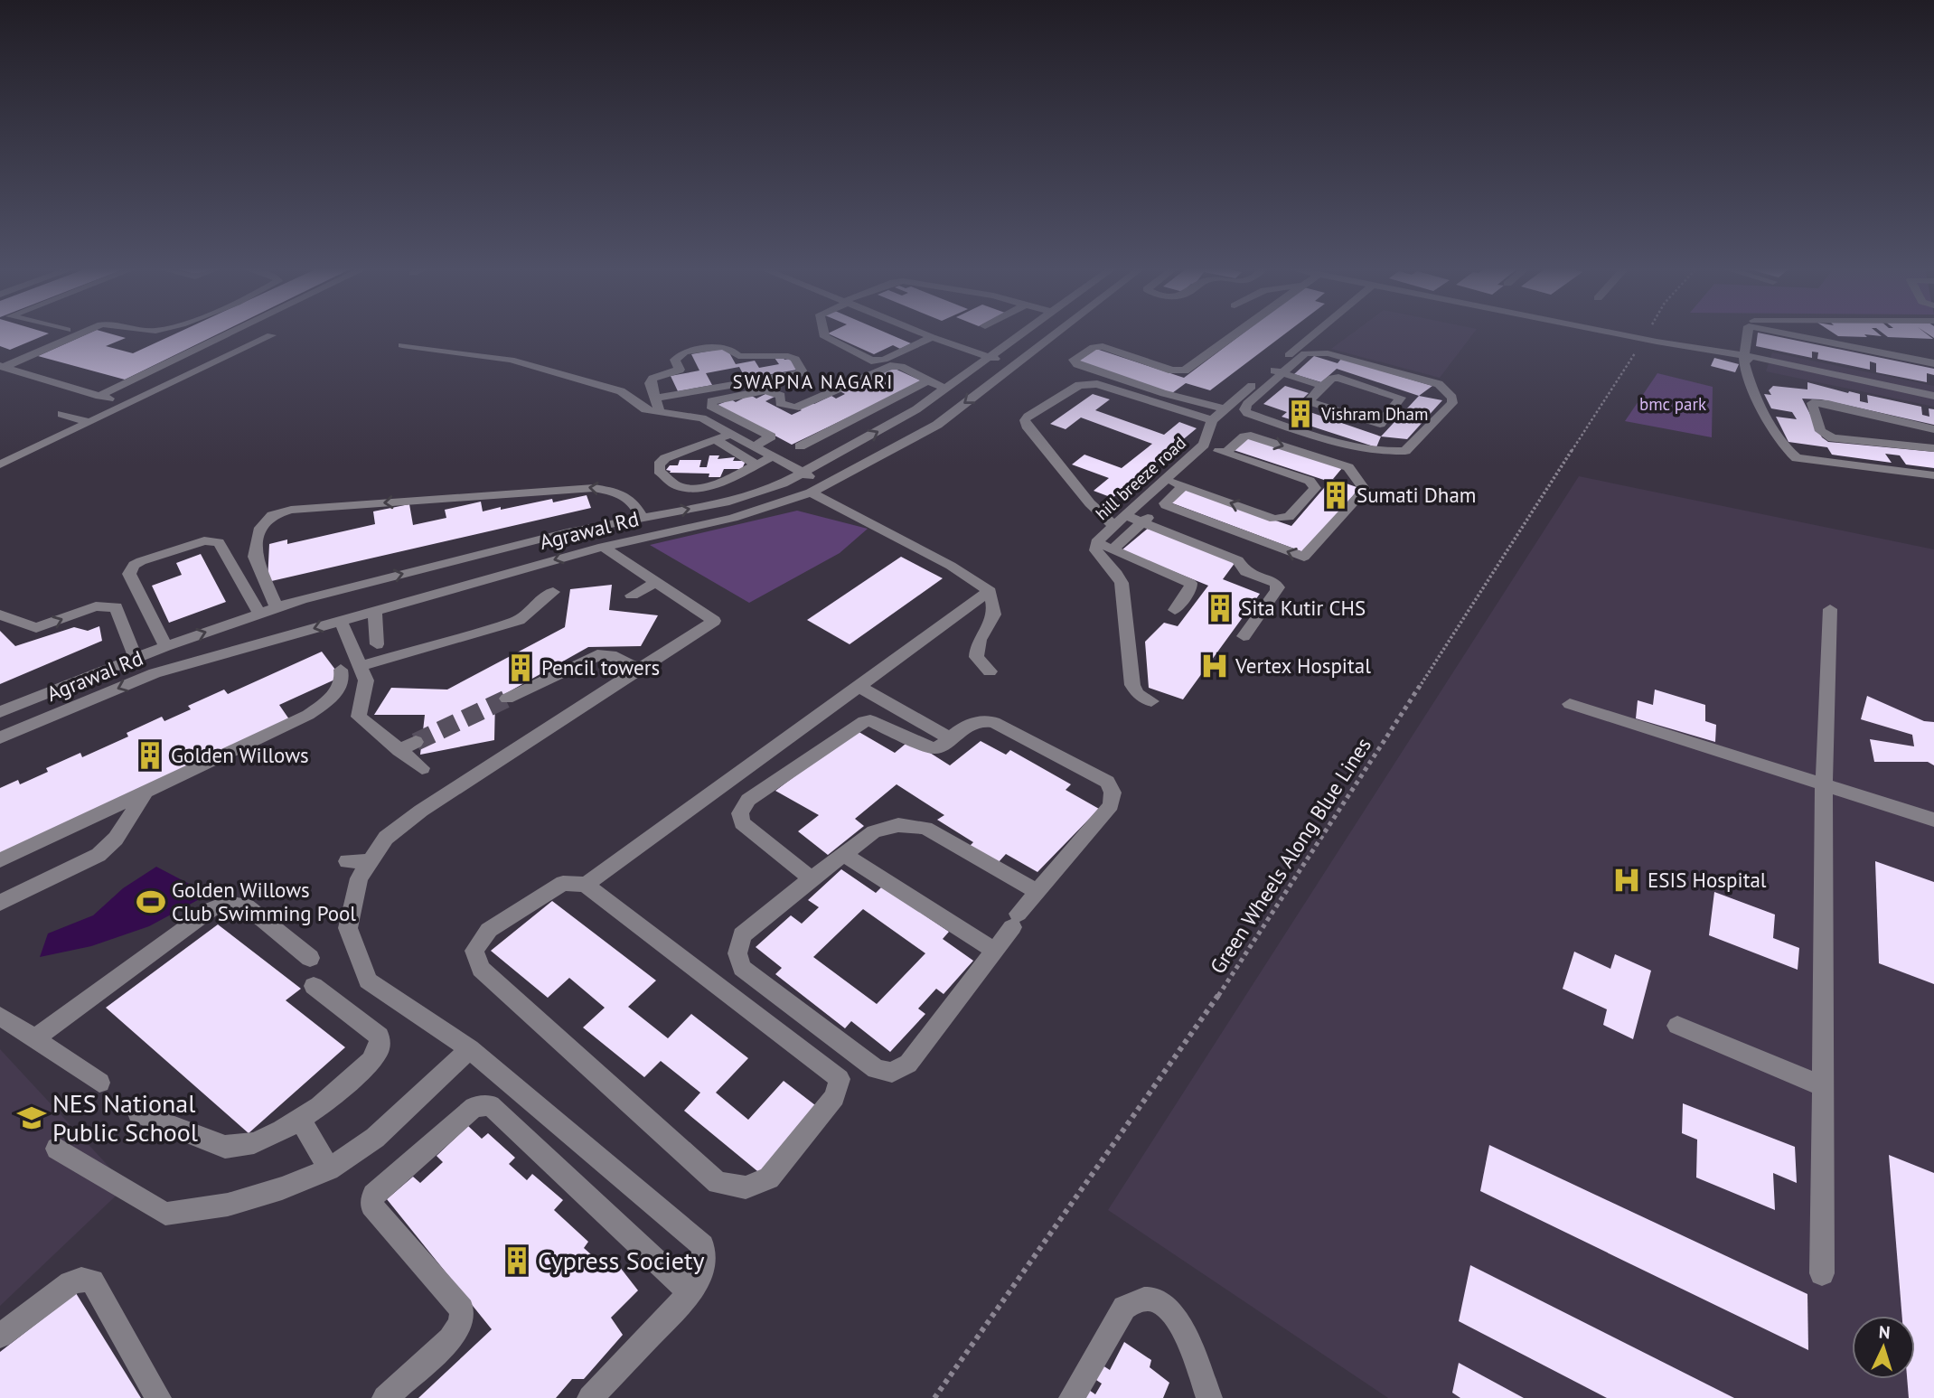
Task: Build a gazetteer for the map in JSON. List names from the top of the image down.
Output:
{
  "streets": {
    "street": ["hill breeze road", "Agrawal Rd"],
    "path": ["Green Wheels Along Blue Lines"]
  },
  "districts": ["SWAPNA NAGARI"],
  "parks": ["bmc park"],
  "places": {
    "building": [
      "Vishram Dham",
      "Sumati Dham",
      "Sita Kutir CHS",
      "Pencil towers",
      "Golden Willows",
      "Cypress Society"
    ],
    "hospital": ["Vertex Hospital", "ESIS Hospital"],
    "sports": ["Golden Willows Club Swimming Pool"],
    "school or university": ["NES National Public School"]
  },
  "north": "top"
}
